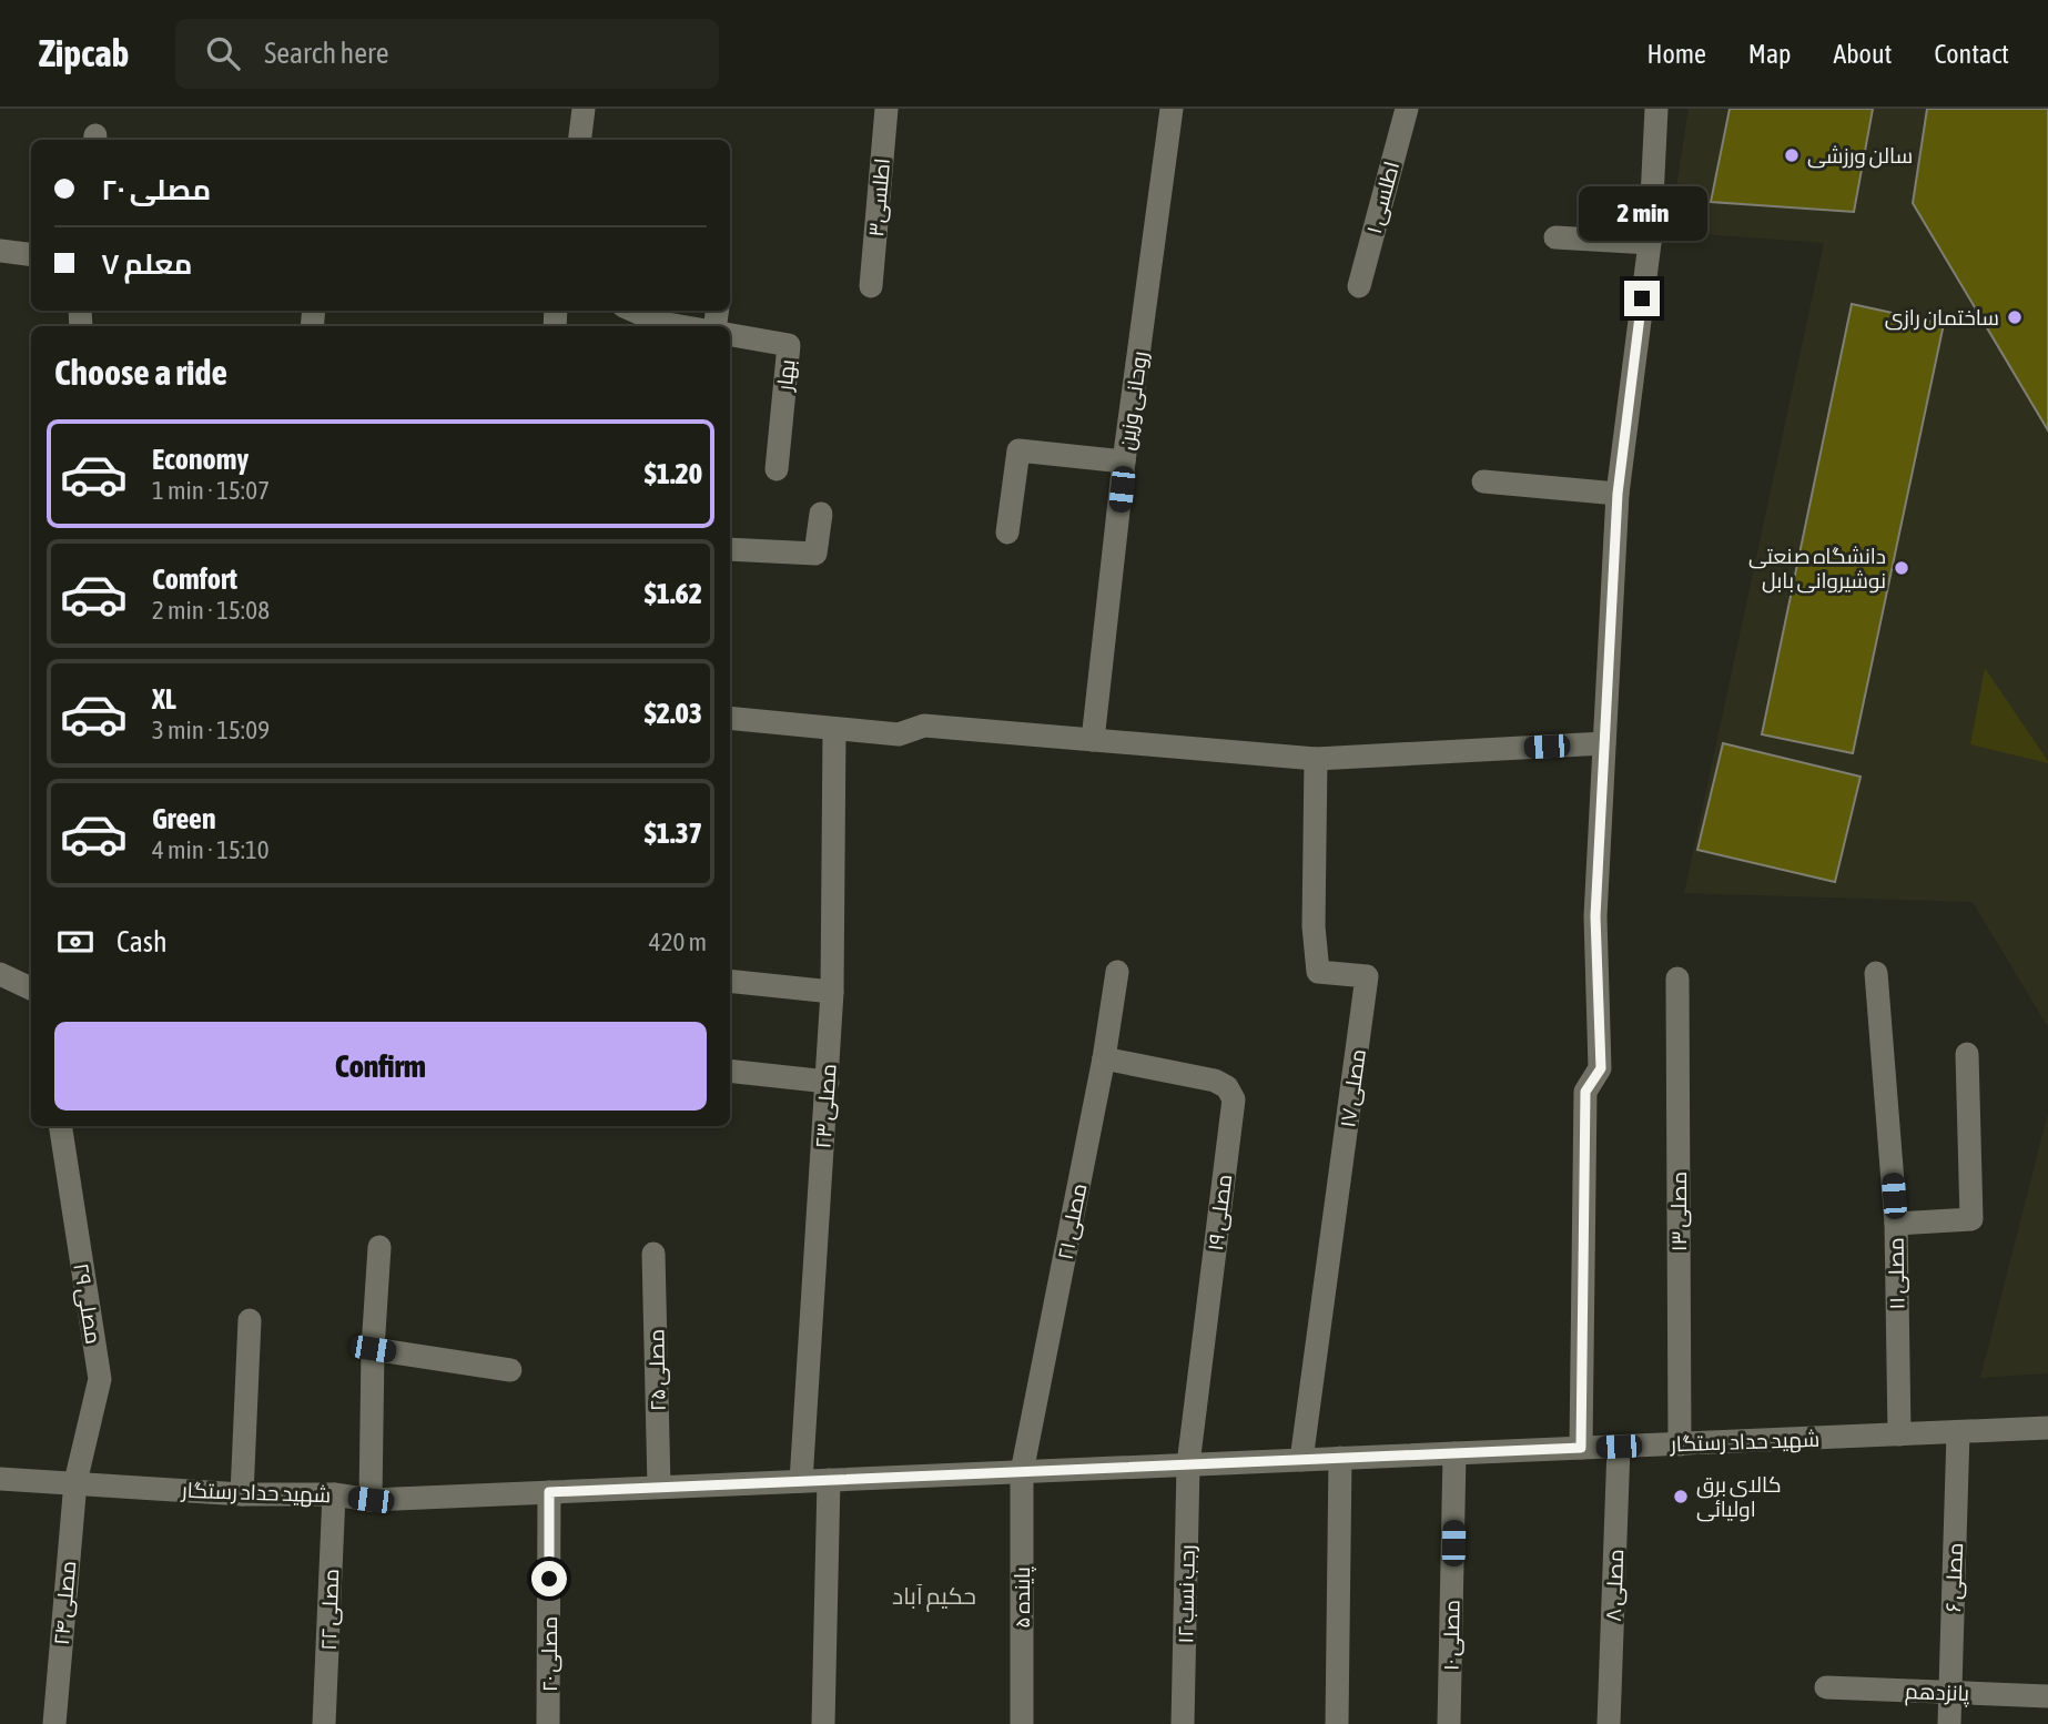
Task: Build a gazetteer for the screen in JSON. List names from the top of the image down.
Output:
{
  "streets": {
    "street": [
      "اطلسی۳",
      "اطلسی ۱",
      "بهار",
      "روحانی وزین",
      "مصلی ۱۷",
      "مصلی ۲۳",
      "مصلی ۱۳",
      "مصلی ۱۹",
      "مصلی ۲۱",
      "مصلی ۱۱",
      "مصلی ۲۹",
      "مصلی ۲۵",
      "شهید حداد رستگار",
      "مصلی ۶",
      "مصلی ۸",
      "رجب نسب ۱۲",
      "پاینده ۵",
      "مصلی ۲۴",
      "مصلی ۲۲",
      "مصلی ۱۰",
      "مصلی ۲۰",
      "پانزدهم"
    ]
  },
  "crossings": [
    ["مصلی ۱۷", "شهید حداد رستگار"],
    ["مصلی ۲۳", "شهید حداد رستگار"],
    ["مصلی ۱۳", "شهید حداد رستگار"],
    ["مصلی ۱۹", "مصلی ۲۱"],
    ["مصلی ۱۹", "شهید حداد رستگار"],
    ["مصلی ۱۹", "رجب نسب ۱۲"],
    ["مصلی ۲۱", "شهید حداد رستگار"],
    ["مصلی ۲۱", "پاینده ۵"],
    ["مصلی ۱۱", "شهید حداد رستگار"],
    ["مصلی ۲۹", "شهید حداد رستگار"],
    ["مصلی ۲۹", "مصلی ۲۴"],
    ["مصلی ۲۵", "شهید حداد رستگار"],
    ["شهید حداد رستگار", "مصلی ۶"],
    ["شهید حداد رستگار", "مصلی ۸"],
    ["شهید حداد رستگار", "رجب نسب ۱۲"],
    ["شهید حداد رستگار", "پاینده ۵"],
    ["شهید حداد رستگار", "مصلی ۲۴"],
    ["شهید حداد رستگار", "مصلی ۲۲"],
    ["شهید حداد رستگار", "مصلی ۱۰"],
    ["شهید حداد رستگار", "مصلی ۲۰"],
    ["مصلی ۶", "پانزدهم"]
  ],
  "districts": ["حکیم آباد"],
  "places": [
    "سالن ورزشی",
    "ساختمان رازی",
    "دانشگاه صنعتی نوشیروانی بابل",
    "کالای برق اولیائی"
  ],
  "page": {
    "header": "Zipcab",
    "search": "Search here",
    "nav": [
      "Home",
      "Map",
      "About",
      "Contact"
    ],
    "banner": ["مصلی ۲۰", "معلم ۷"],
    "bubble": "2 min",
    "heading": "Choose a ride",
    "list": [
      {
        "name": "Economy",
        "note": "1 min · 15:07",
        "value": "$1.20"
      },
      {
        "name": "Comfort",
        "note": "2 min · 15:08",
        "value": "$1.62"
      },
      {
        "name": "XL",
        "note": "3 min · 15:09",
        "value": "$2.03"
      },
      {
        "name": "Green",
        "note": "4 min · 15:10",
        "value": "$1.37"
      }
    ],
    "pay": ["Cash", "420 m"],
    "buttons": "Confirm"
  }
}
